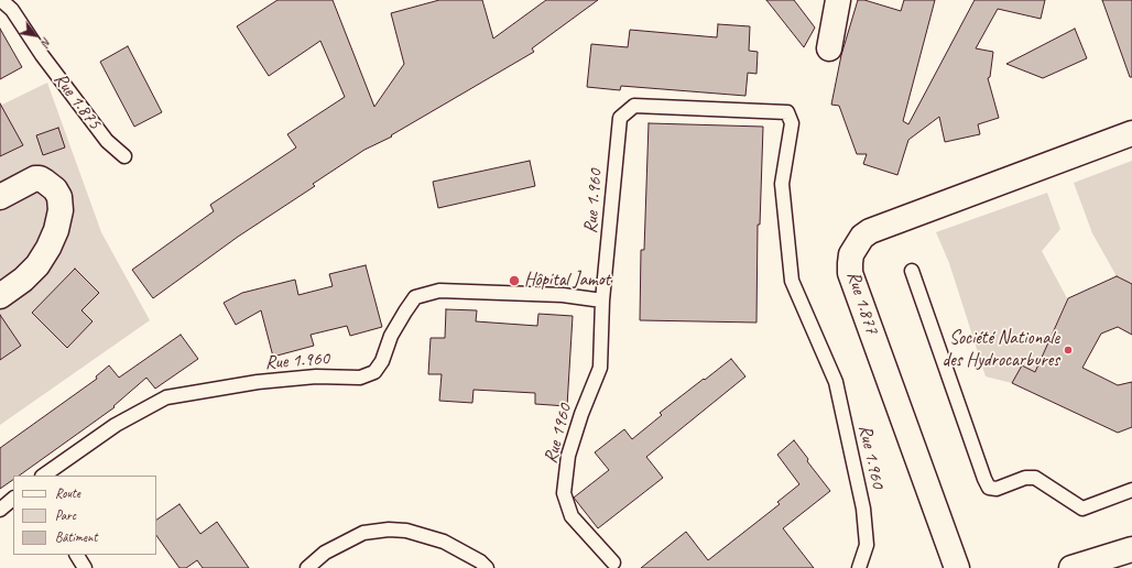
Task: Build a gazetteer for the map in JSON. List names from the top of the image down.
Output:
{
  "streets": {
    "street": ["Rue 1.877"],
    "lane": ["Rue 1.875", "Rue 1.960", "Rue 1960"]
  },
  "crossings": [
    ["Rue 1.960", "Rue 1960"]
  ],
  "places": ["Hôpital Jamot", "Société Nationale des Hydrocarbures"],
  "legend": ["Route", "Parc", "Bâtiment"],
  "north": "bottom right"
}
